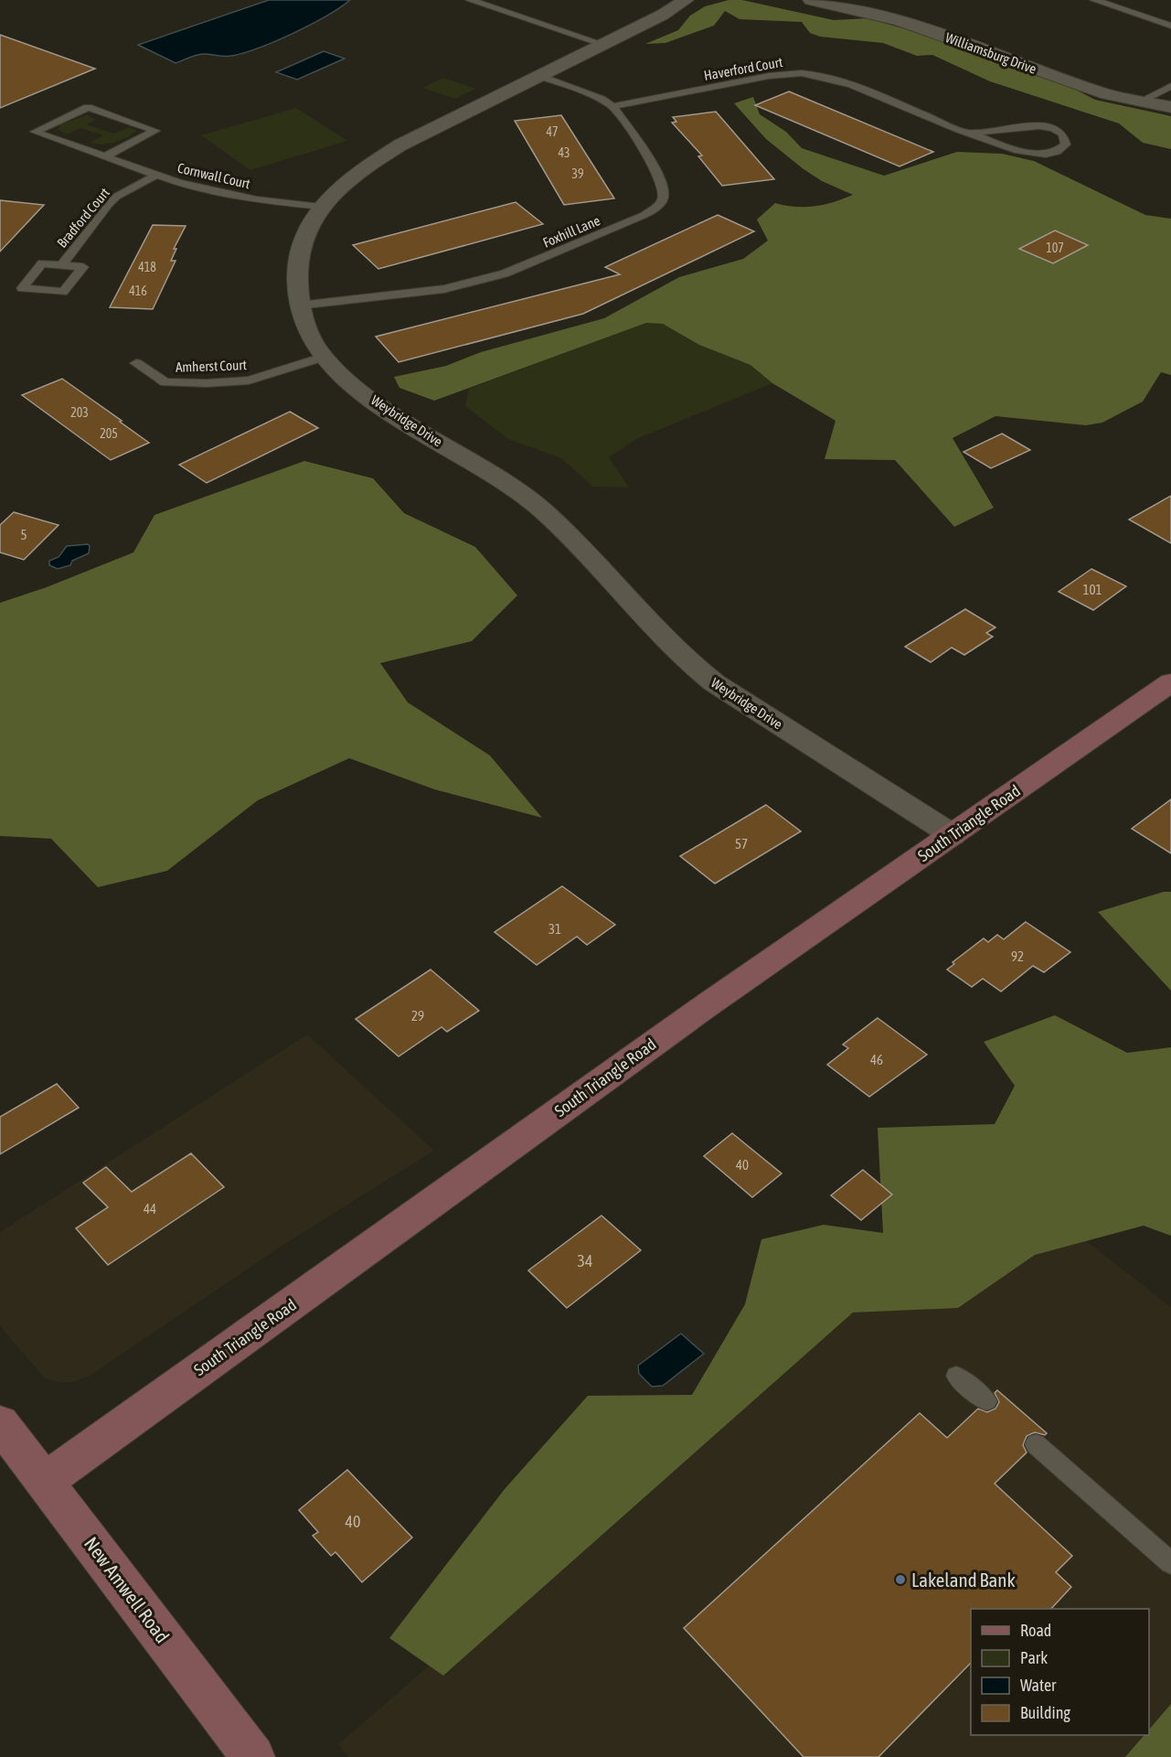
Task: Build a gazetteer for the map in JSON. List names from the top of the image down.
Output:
{
  "streets": {
    "street": [
      "Williamsburg Drive",
      "Weybridge Drive",
      "South Triangle Road",
      "New Amwell Road"
    ],
    "lane": [
      "Haverford Court",
      "Cornwall Court",
      "Bradford Court",
      "Foxhill Lane",
      "Amherst Court"
    ]
  },
  "crossings": [
    ["Haverford Court", "Foxhill Lane"],
    ["Cornwall Court", "Bradford Court"],
    ["Cornwall Court", "Weybridge Drive"],
    ["Foxhill Lane", "Weybridge Drive"],
    ["Amherst Court", "Weybridge Drive"],
    ["Weybridge Drive", "South Triangle Road"],
    ["South Triangle Road", "New Amwell Road"]
  ],
  "places": ["Lakeland Bank"],
  "house_numbers": [
    "47",
    "43",
    "39",
    "107",
    "418",
    "416",
    "203",
    "205",
    "5",
    "101",
    "57",
    "31",
    "92",
    "29",
    "46",
    "40",
    "44",
    "34",
    "40"
  ],
  "legend": [
    "Road",
    "Park",
    "Water",
    "Building"
  ]
}
